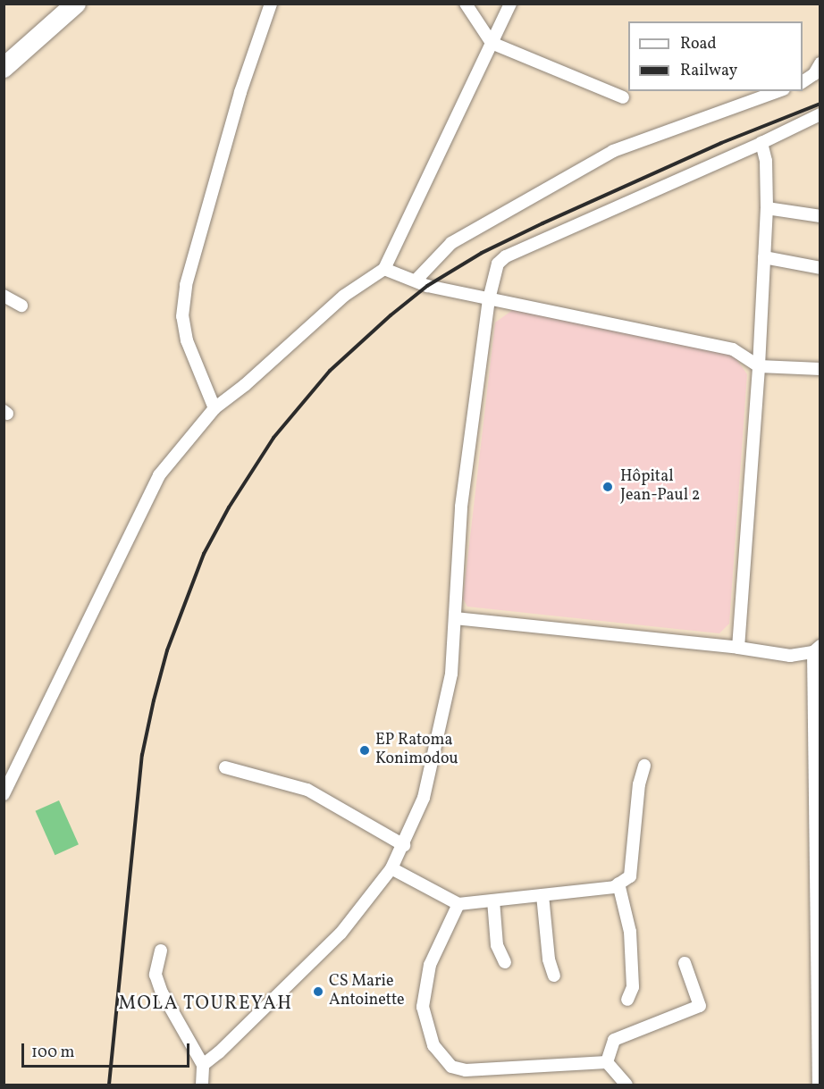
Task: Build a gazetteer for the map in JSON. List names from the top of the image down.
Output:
{
  "districts": ["MOLA TOUREYAH"],
  "places": ["Hôpital Jean-Paul 2", "EP Ratoma Konimodou", "CS Marie Antoinette"],
  "legend": ["Road", "Railway"],
  "scale_bar": "100 m"
}
